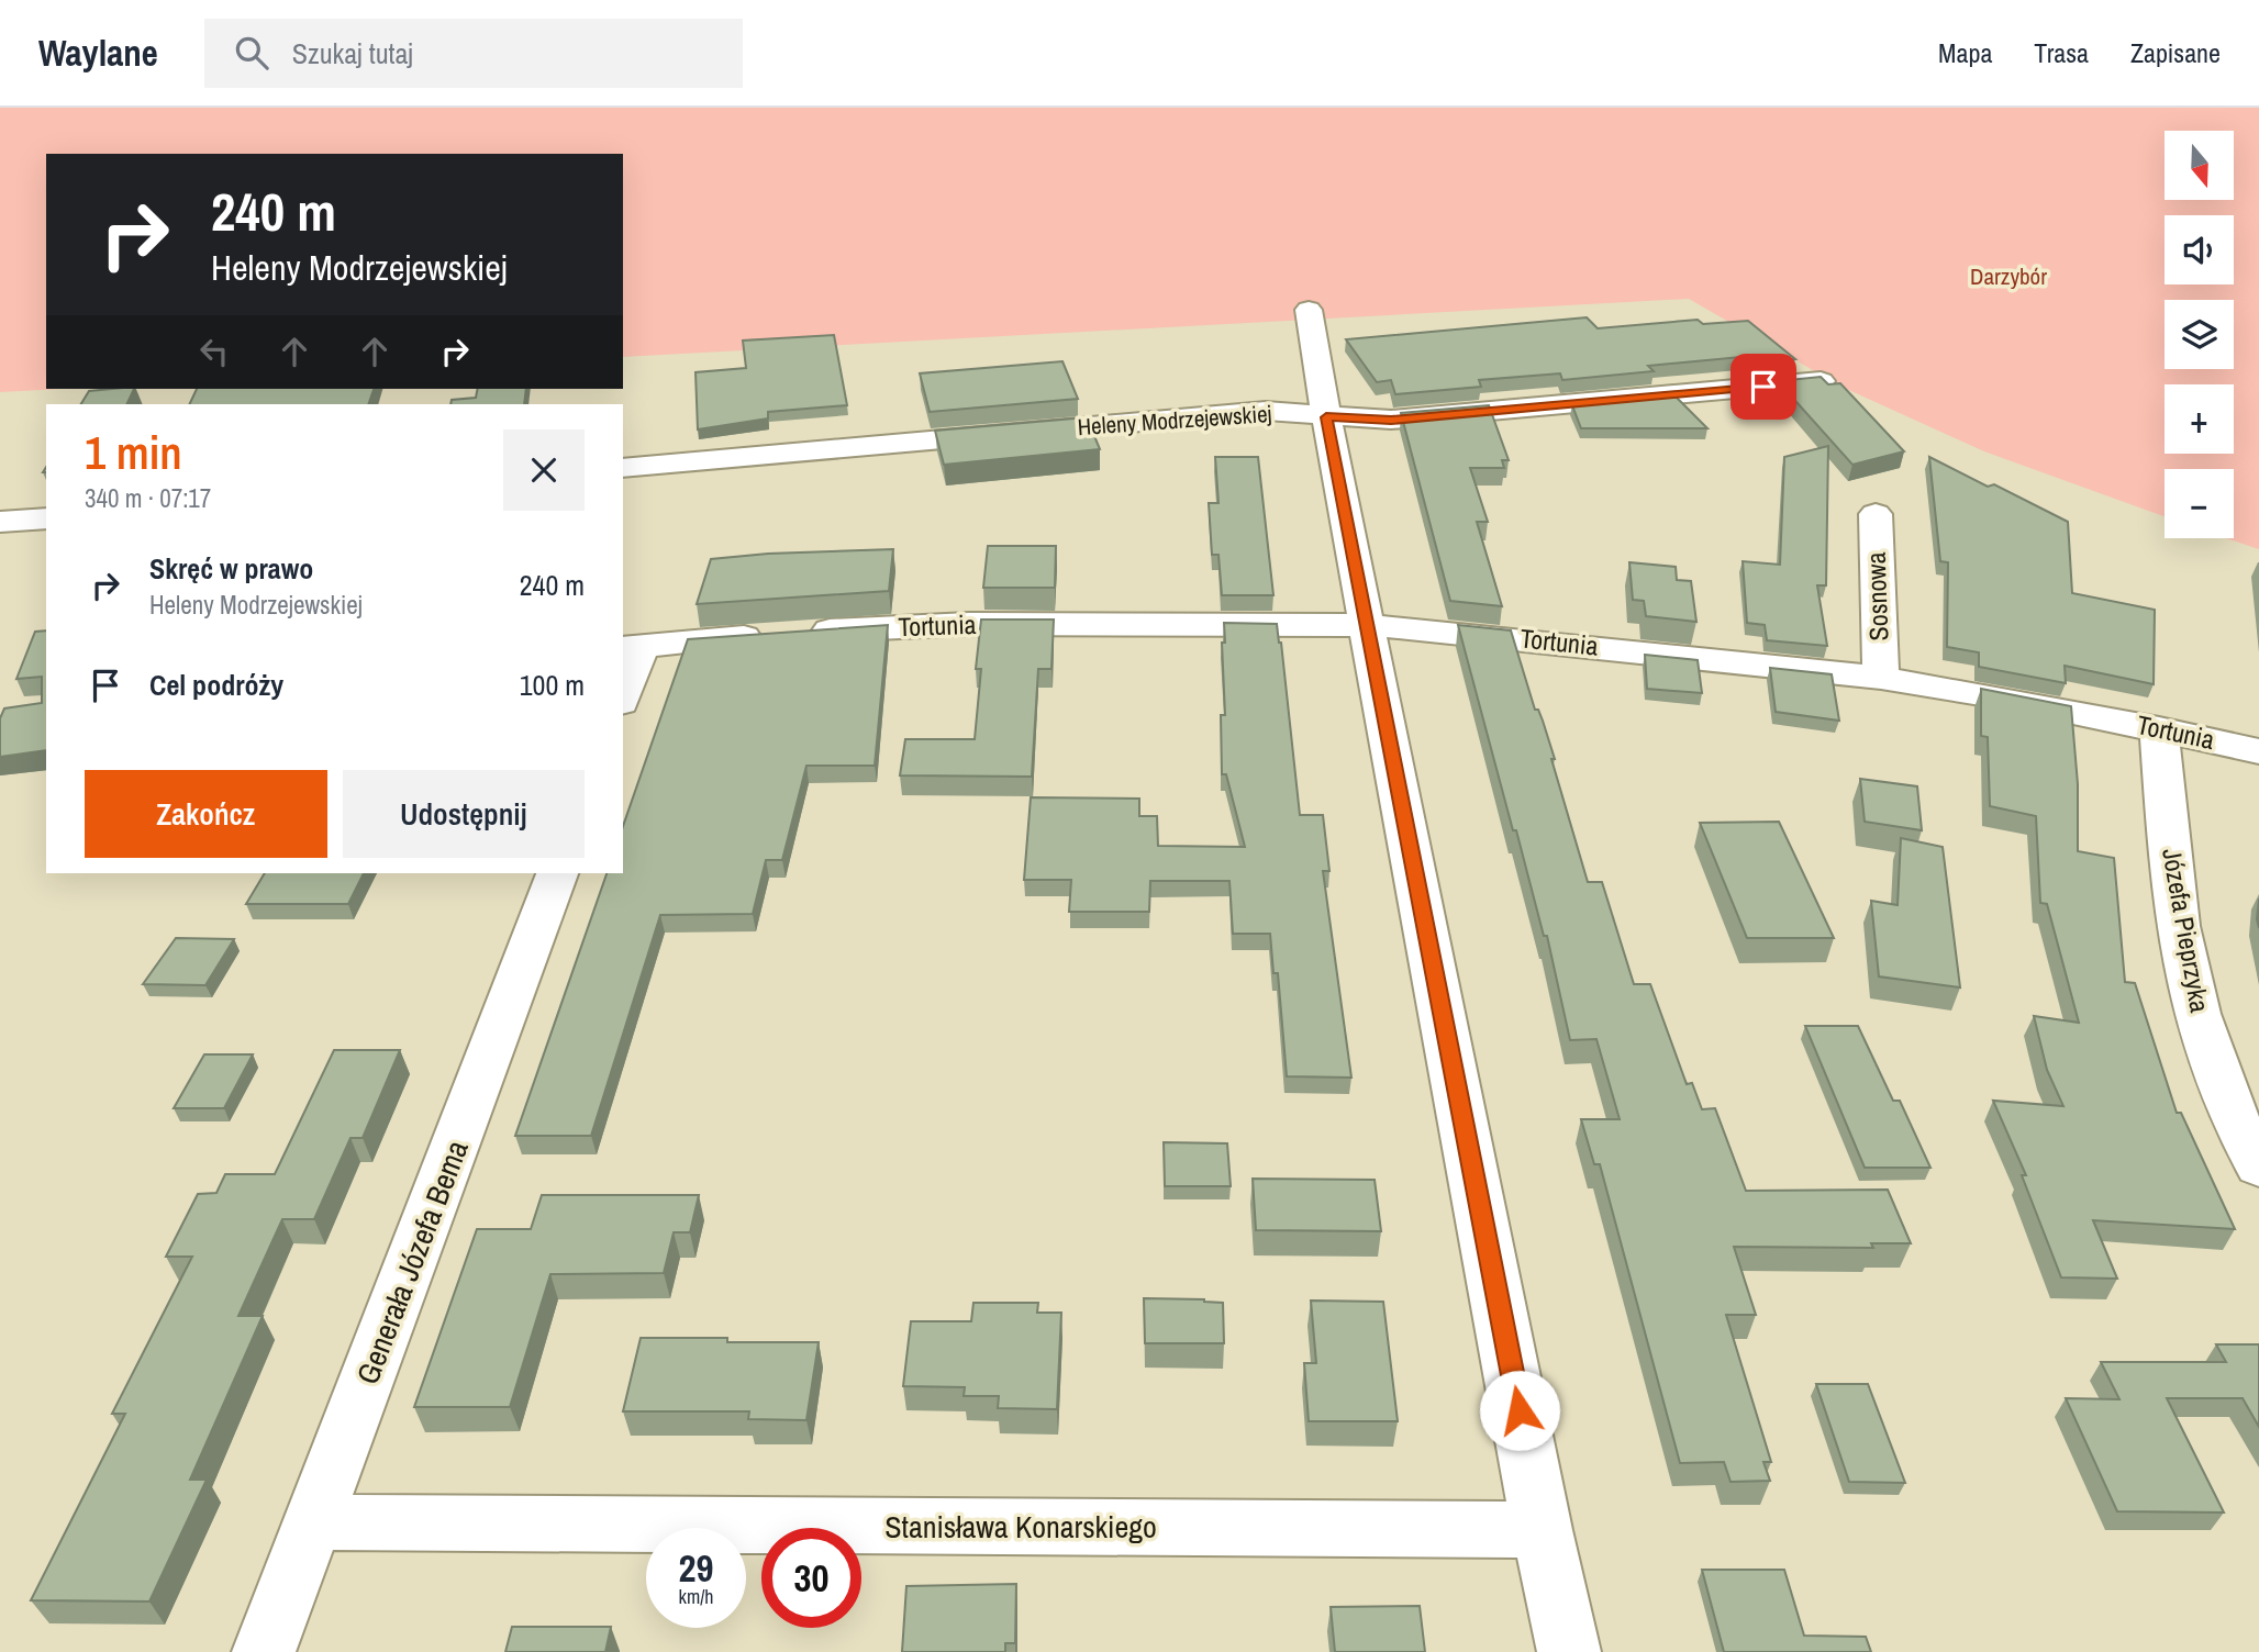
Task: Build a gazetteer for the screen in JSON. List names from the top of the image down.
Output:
{
  "streets": {
    "street": [
      "Heleny Modrzejewskiej",
      "Sosnowa",
      "Tortunia",
      "Józefa Pieprzyka",
      "Generała Józefa Bema",
      "Stanisława Konarskiego"
    ]
  },
  "crossings": [
    ["Sosnowa", "Tortunia"],
    ["Tortunia", "Józefa Pieprzyka"],
    ["Generała Józefa Bema", "Stanisława Konarskiego"]
  ],
  "parks": ["Darzybór"],
  "north": "bottom",
  "page": {
    "header": "Waylane",
    "search": "Szukaj tutaj",
    "nav": ["Mapa", "Trasa", "Zapisane"],
    "map_buttons": ["+", "−"],
    "turn": ["240 m", "Heleny Modrzejewskiej"],
    "heading": ["1 min", "340 m · 07:17"],
    "list": [
      {
        "name": "Skręć w prawo",
        "note": "Heleny Modrzejewskiej",
        "value": "240 m"
      },
      {
        "name": "Cel podróży",
        "value": "100 m"
      }
    ],
    "buttons": ["Zakończ", "Udostępnij"],
    "speed": "29 km/h",
    "limit": "30"
  }
}
